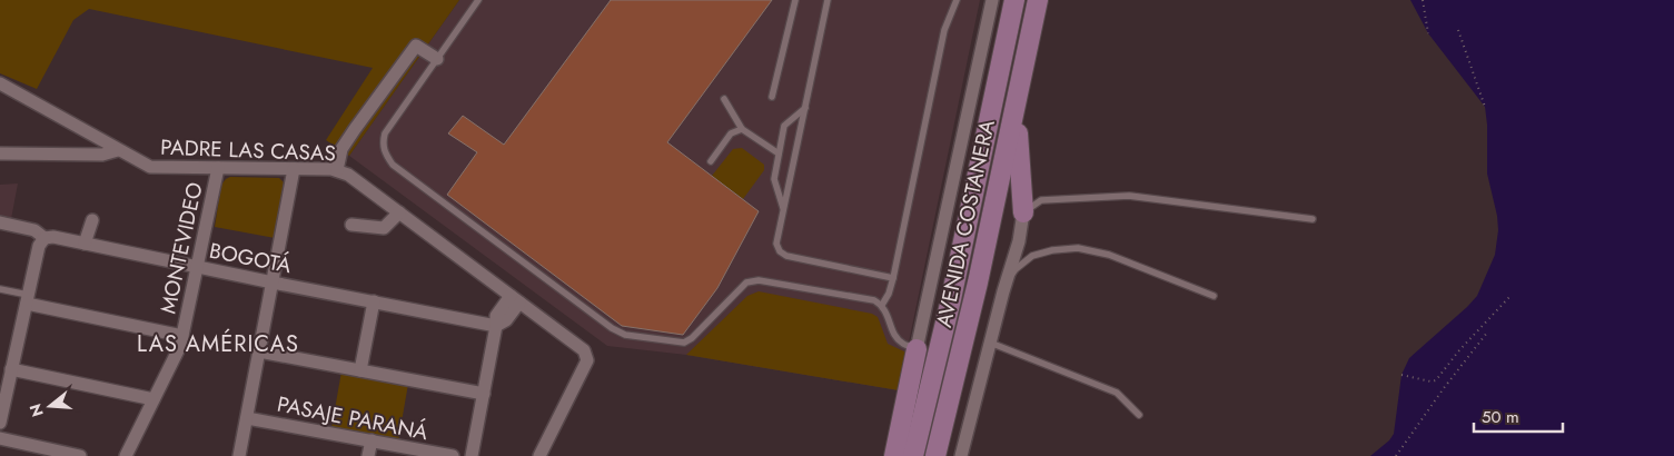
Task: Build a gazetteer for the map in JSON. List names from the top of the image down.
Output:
{
  "streets": {
    "main road": ["AVENIDA COSTANERA"],
    "street": [
      "PADRE LAS CASAS",
      "MONTEVIDEO",
      "BOGOTÁ",
      "PASAJE PARANÁ"
    ]
  },
  "crossings": [
    ["PADRE LAS CASAS", "MONTEVIDEO"],
    ["MONTEVIDEO", "BOGOTÁ"]
  ],
  "districts": ["LAS AMÉRICAS"],
  "scale_bar": "50 m",
  "north": "left"
}
